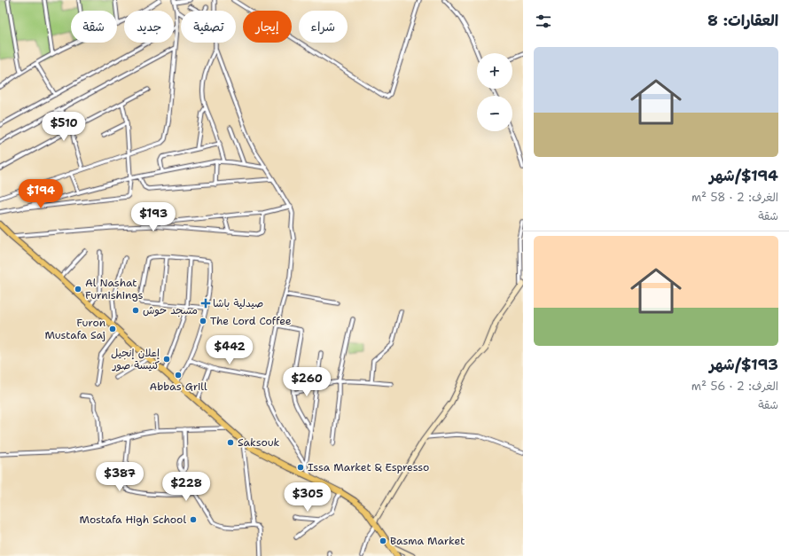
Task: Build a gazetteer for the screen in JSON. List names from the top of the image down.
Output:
{
  "places": {
    "other": [
      "Al Nashat Furnishings",
      "مسجد حوش",
      "The Lord Coffee",
      "Furon Mustafa Saj",
      "إعلان إنجيل كنيسة صور",
      "Abbas Grill",
      "Saksouk",
      "Issa Market & Espresso",
      "Mostafa High School",
      "Basma Market"
    ],
    "health": ["صيدلية باشا"]
  },
  "page": {
    "heading": "العقارات: 8",
    "chip": [
      "شراء",
      "إيجار",
      "تصفية",
      "جديد",
      "شقة"
    ],
    "list": [
      {
        "name": "$194/شهر",
        "note": "الغرف: 2 · 58 m² · شقة"
      },
      {
        "name": "$193/شهر",
        "note": "الغرف: 2 · 56 m² · شقة"
      }
    ],
    "map_buttons": ["+", "−"],
    "price": [
      "$510",
      "$194",
      "$193",
      "$442",
      "$260",
      "$387",
      "$228",
      "$305"
    ]
  }
}
